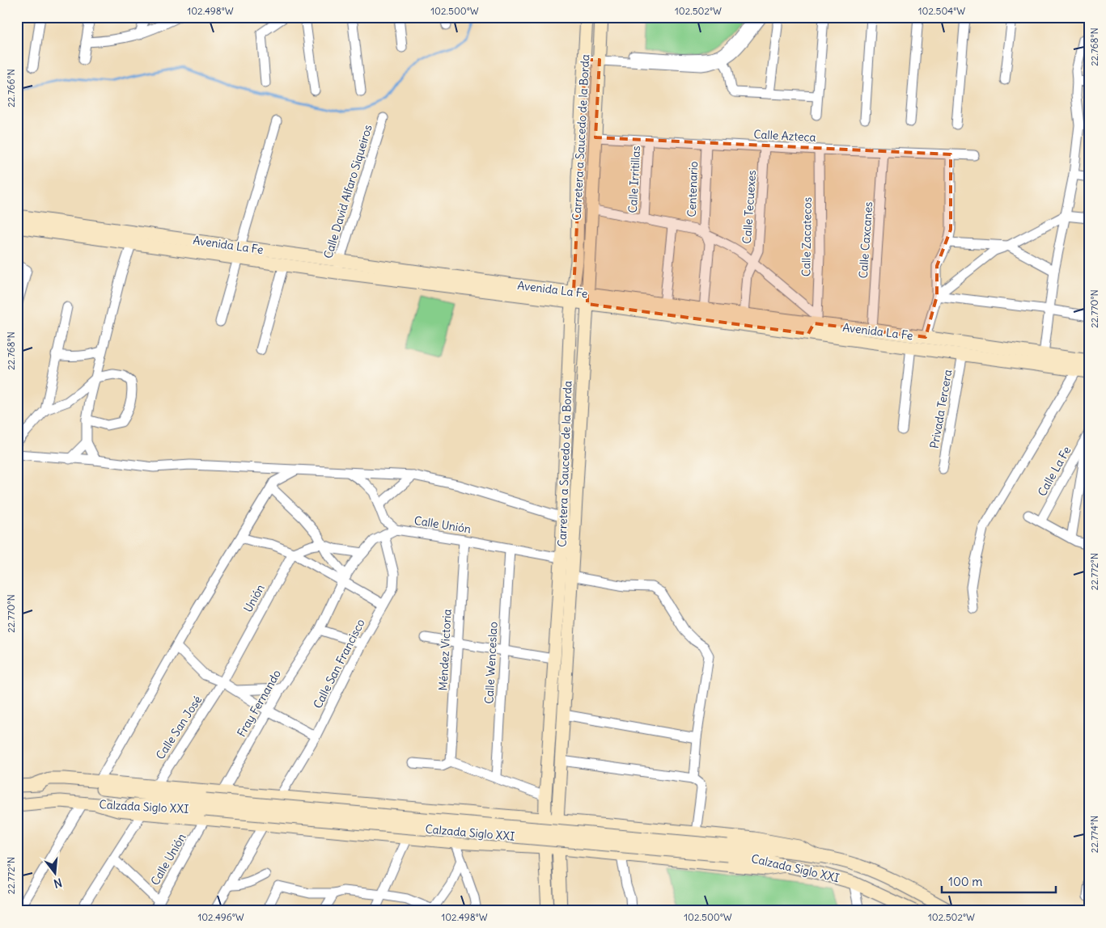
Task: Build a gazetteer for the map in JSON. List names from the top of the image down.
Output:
{
  "streets": {
    "street": [
      "Calle Azteca",
      "Carretera a Saucedo de la Borda",
      "Calle Irritillas",
      "Centenario",
      "Calle David Alfaro Siqueiros",
      "Calle Tecuexes",
      "Calle Zacatecos",
      "Calle Caxcanes",
      "Avenida La Fe",
      "Privada Tercera",
      "Calle La Fe",
      "Calle Unión",
      "Unión",
      "Méndez Victoria",
      "Calle Wenceslao",
      "Calle San Francisco",
      "Fray Fernando",
      "Calle San José",
      "Calzada Siglo XXI"
    ]
  },
  "crossings": [
    ["Calle Azteca", "Carretera a Saucedo de la Borda"],
    ["Calle Azteca", "Calle Irritillas"],
    ["Calle Azteca", "Centenario"],
    ["Calle Azteca", "Calle Tecuexes"],
    ["Calle Azteca", "Calle Zacatecos"],
    ["Calle Azteca", "Calle Caxcanes"],
    ["Carretera a Saucedo de la Borda", "Avenida La Fe"],
    ["Carretera a Saucedo de la Borda", "Calle Unión"],
    ["Carretera a Saucedo de la Borda", "Calzada Siglo XXI"],
    ["Centenario", "Avenida La Fe"],
    ["Calle David Alfaro Siqueiros", "Avenida La Fe"],
    ["Calle Tecuexes", "Avenida La Fe"],
    ["Calle Zacatecos", "Avenida La Fe"],
    ["Calle Caxcanes", "Avenida La Fe"],
    ["Avenida La Fe", "Privada Tercera"],
    ["Calle Unión", "Méndez Victoria"],
    ["Calle Unión", "Calle Wenceslao"],
    ["Calle Unión", "Fray Fernando"],
    ["Calle Unión", "Calzada Siglo XXI"],
    ["Unión", "Calle San José"],
    ["Calle San Francisco", "Fray Fernando"],
    ["Calle San Francisco", "Calzada Siglo XXI"],
    ["Fray Fernando", "Calzada Siglo XXI"],
    ["Calle San José", "Calzada Siglo XXI"]
  ],
  "scale_bar": "100 m",
  "north": "bottom",
  "coordinates": [
    "102.498°W",
    "102.500°W",
    "102.502°W",
    "102.504°W",
    "22.768°N",
    "22.766°N",
    "22.770°N",
    "22.772°N",
    "22.774°N",
    "102.496°W"
  ]
}
